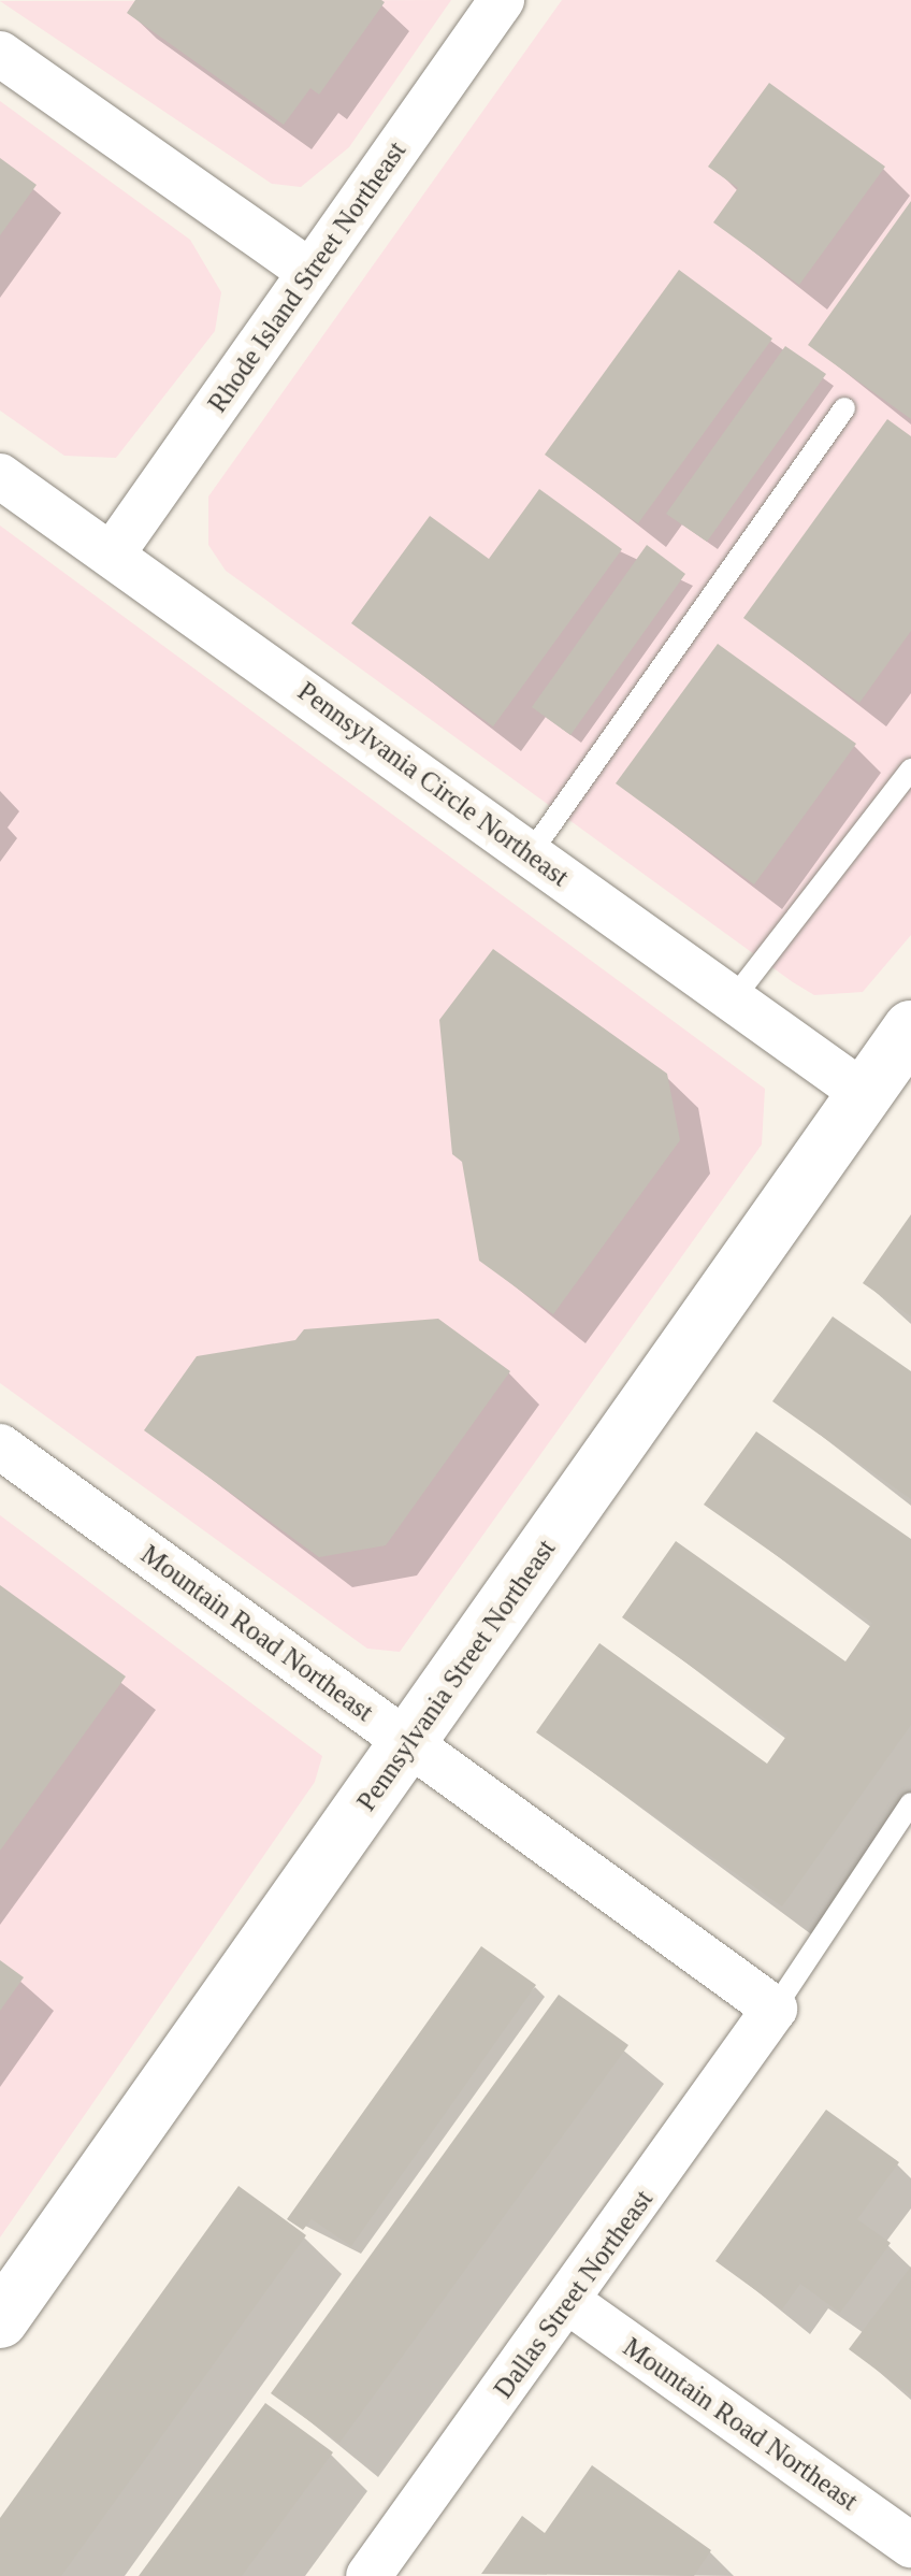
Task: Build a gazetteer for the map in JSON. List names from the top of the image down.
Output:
{
  "streets": {
    "street": [
      "Rhode Island Street Northeast",
      "Pennsylvania Circle Northeast",
      "Mountain Road Northeast",
      "Pennsylvania Street Northeast",
      "Dallas Street Northeast"
    ]
  },
  "crossings": [
    ["Rhode Island Street Northeast", "Pennsylvania Circle Northeast"],
    ["Pennsylvania Circle Northeast", "Pennsylvania Street Northeast"],
    ["Mountain Road Northeast", "Pennsylvania Street Northeast"],
    ["Mountain Road Northeast", "Dallas Street Northeast"]
  ]
}
